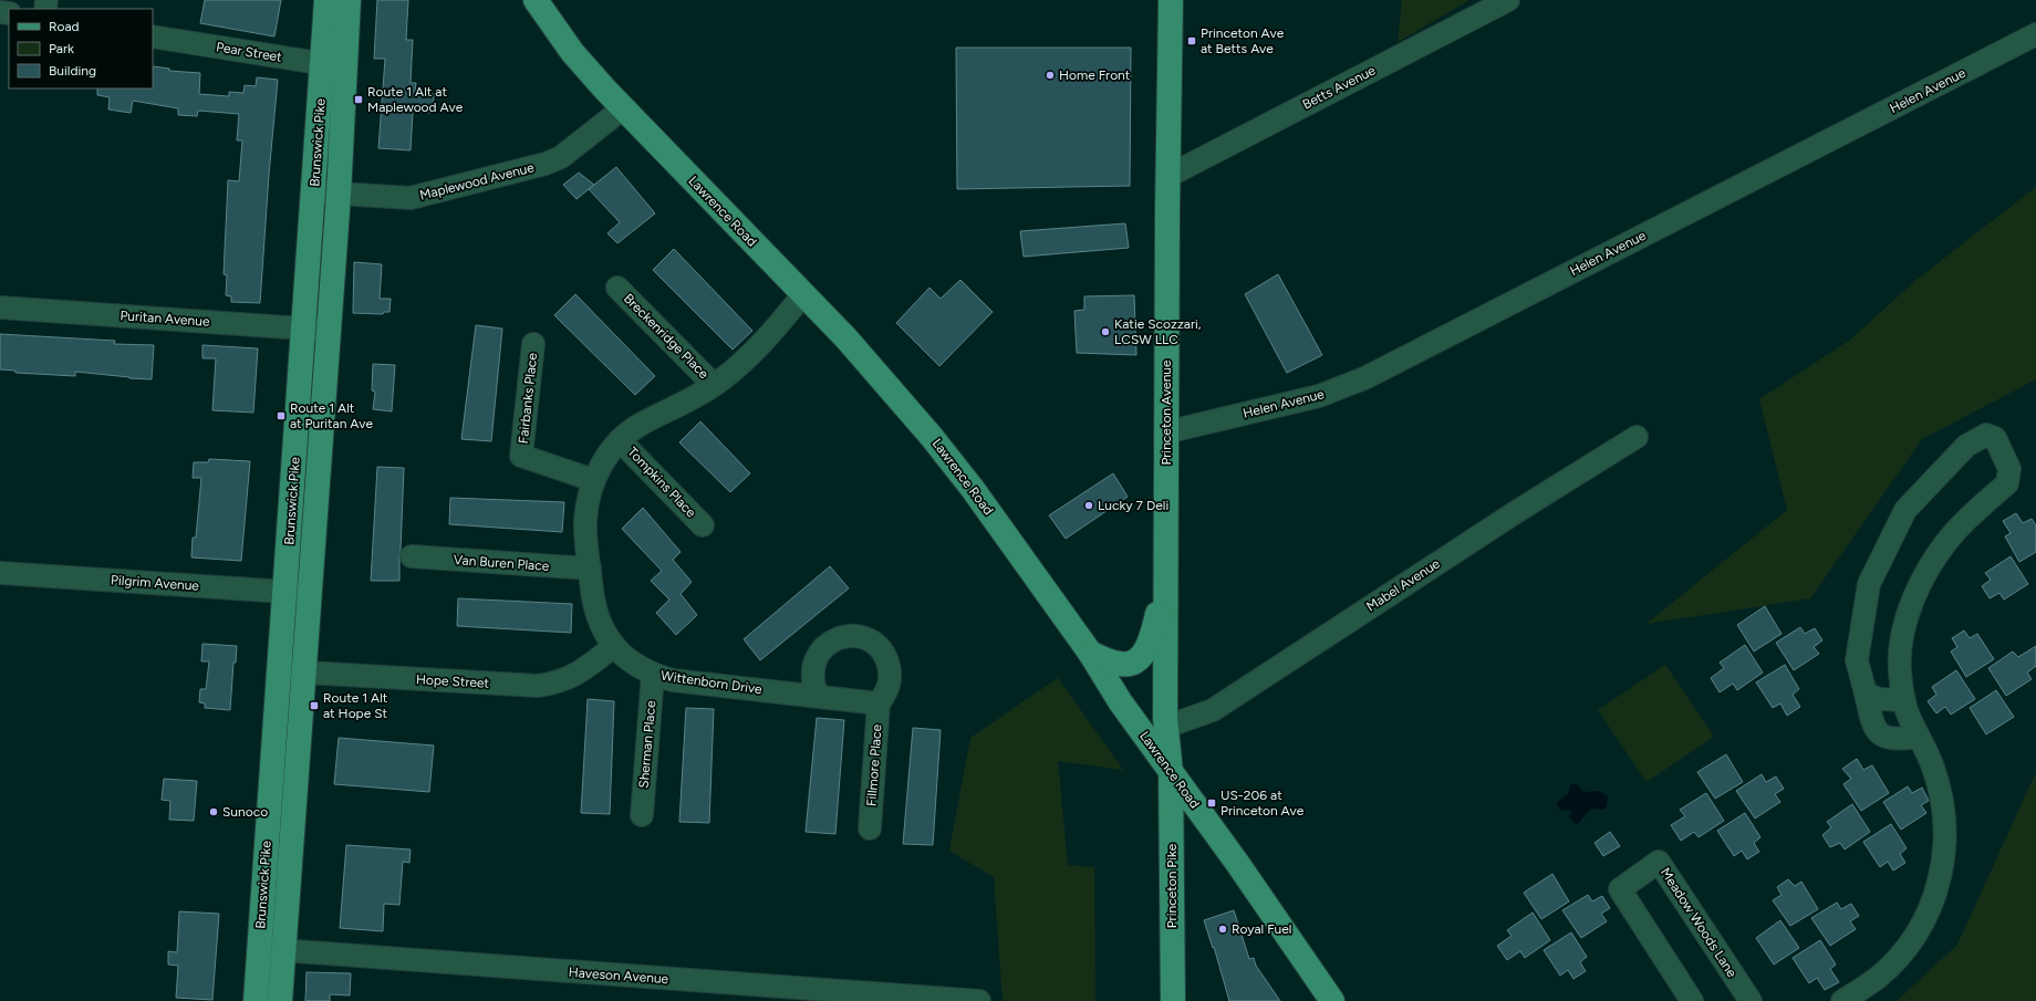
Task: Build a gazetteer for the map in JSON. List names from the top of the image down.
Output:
{
  "streets": {
    "main road": [
      "Brunswick Pike",
      "Lawrence Road",
      "Princeton Avenue",
      "Princeton Pike"
    ],
    "street": [
      "Pear Street",
      "Betts Avenue",
      "Helen Avenue",
      "Maplewood Avenue",
      "Puritan Avenue",
      "Breckenridge Place",
      "Fairbanks Place",
      "Tompkins Place",
      "Van Buren Place",
      "Pilgrim Avenue",
      "Mabel Avenue",
      "Hope Street",
      "Wittenborn Drive",
      "Sherman Place",
      "Fillmore Place",
      "Meadow Woods Lane",
      "Haveson Avenue"
    ]
  },
  "crossings": [
    ["Pear Street", "Brunswick Pike"],
    ["Betts Avenue", "Princeton Avenue"],
    ["Helen Avenue", "Princeton Avenue"],
    ["Brunswick Pike", "Maplewood Avenue"],
    ["Brunswick Pike", "Puritan Avenue"],
    ["Brunswick Pike", "Pilgrim Avenue"],
    ["Brunswick Pike", "Hope Street"],
    ["Brunswick Pike", "Haveson Avenue"],
    ["Maplewood Avenue", "Lawrence Road"],
    ["Lawrence Road", "Princeton Avenue"],
    ["Lawrence Road", "Wittenborn Drive"],
    ["Lawrence Road", "Princeton Pike"],
    ["Breckenridge Place", "Wittenborn Drive"],
    ["Fairbanks Place", "Wittenborn Drive"],
    ["Princeton Avenue", "Mabel Avenue"],
    ["Princeton Avenue", "Princeton Pike"],
    ["Tompkins Place", "Wittenborn Drive"],
    ["Van Buren Place", "Wittenborn Drive"],
    ["Hope Street", "Wittenborn Drive"],
    ["Wittenborn Drive", "Sherman Place"],
    ["Wittenborn Drive", "Fillmore Place"]
  ],
  "places": {
    "transit": [
      "Princeton Ave at Betts Ave",
      "Route 1 Alt at Maplewood Ave",
      "Route 1 Alt at Puritan Ave",
      "Route 1 Alt at Hope St",
      "US-206 at Princeton Ave"
    ],
    "other": [
      "Home Front",
      "Katie Scozzari, LCSW LLC",
      "Lucky 7 Deli",
      "Sunoco",
      "Royal Fuel"
    ]
  },
  "legend": ["Road", "Park", "Building"]
}
